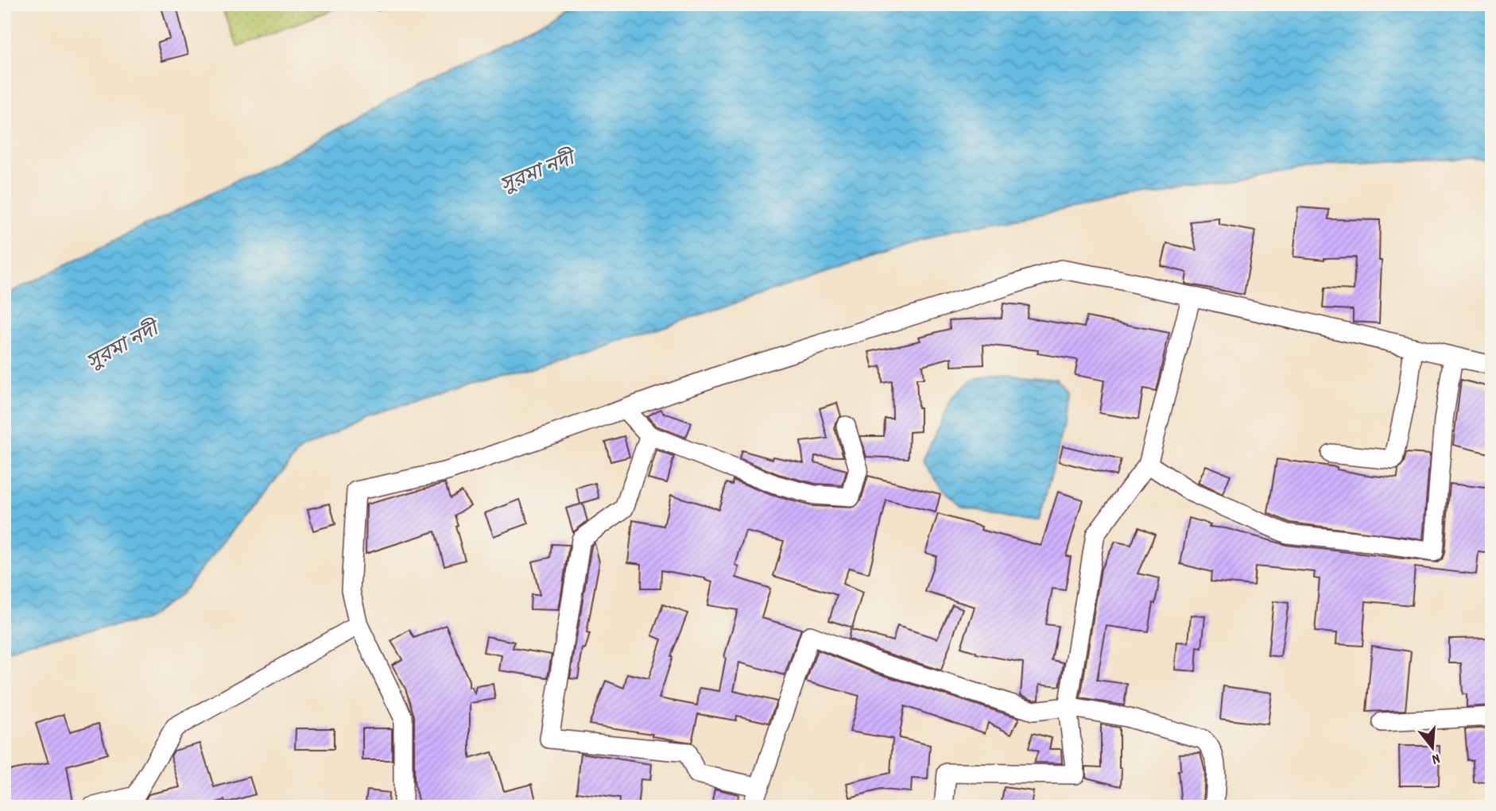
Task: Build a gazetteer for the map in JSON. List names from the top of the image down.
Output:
{
  "water": ["সুরমা নদী"],
  "north": "bottom"
}
